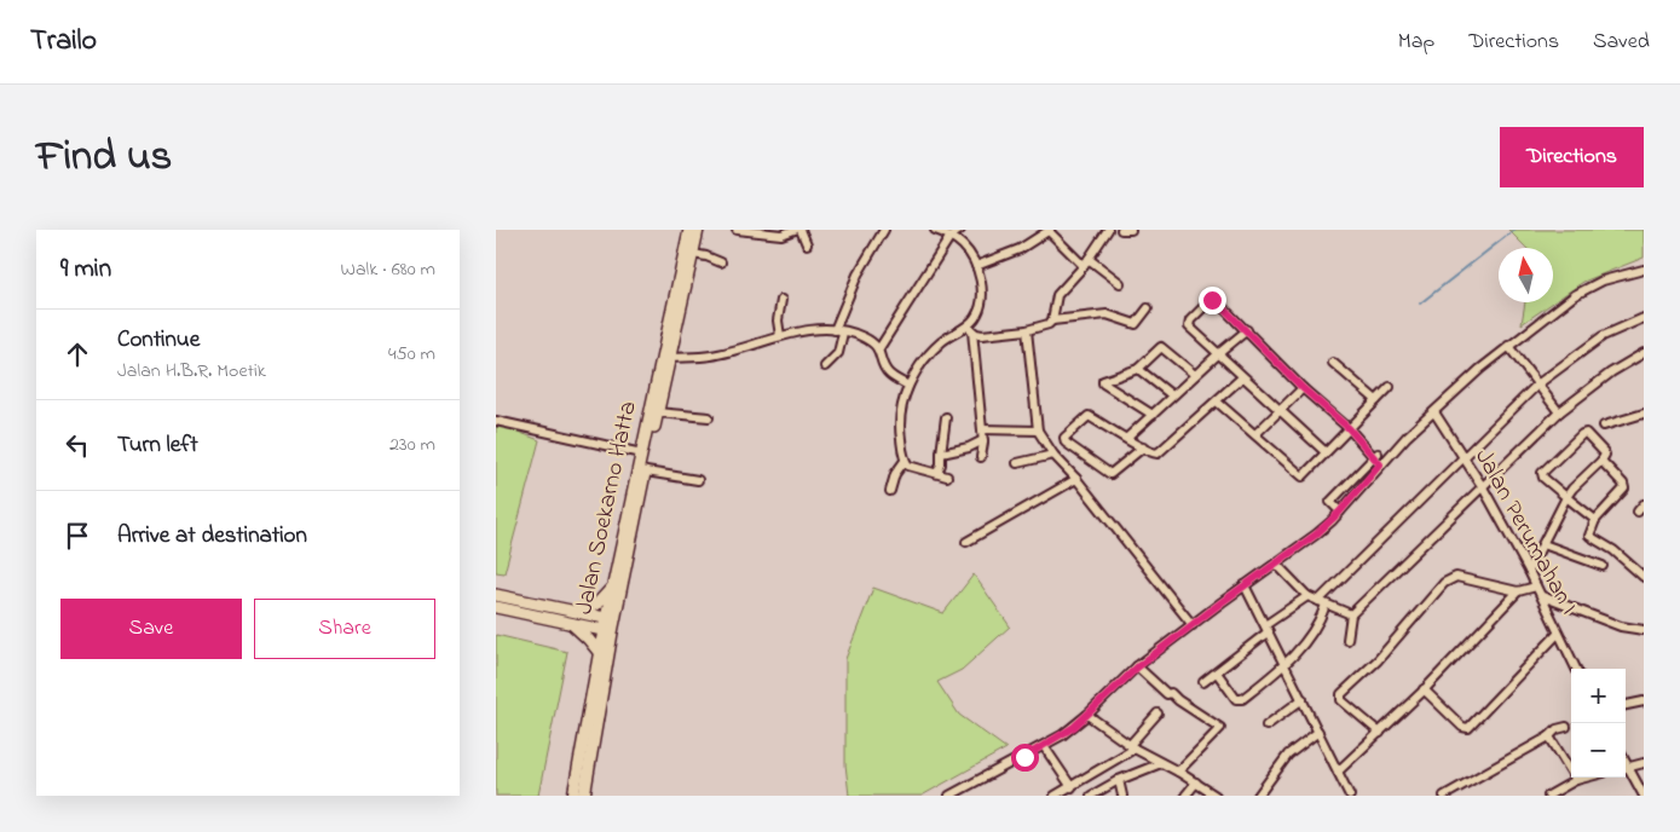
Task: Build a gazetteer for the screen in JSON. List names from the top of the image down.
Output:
{
  "streets": {
    "highway": ["Jalan Soekarno Hatta"],
    "street": ["Jalan Perumahan I"]
  },
  "north": "top",
  "page": {
    "header": "Trailo",
    "nav": ["Map", "Directions", "Saved"],
    "title": "Find us",
    "buttons": [
      "Directions",
      ["Save", "Share"]
    ],
    "heading": ["9 min", "Walk · 680 m"],
    "list": [
      ["Continue", "Jalan H.B.R. Moetik", "450 m"],
      ["Turn left", "230 m"],
      "Arrive at destination"
    ],
    "map_buttons": ["+", "−"]
  }
}
